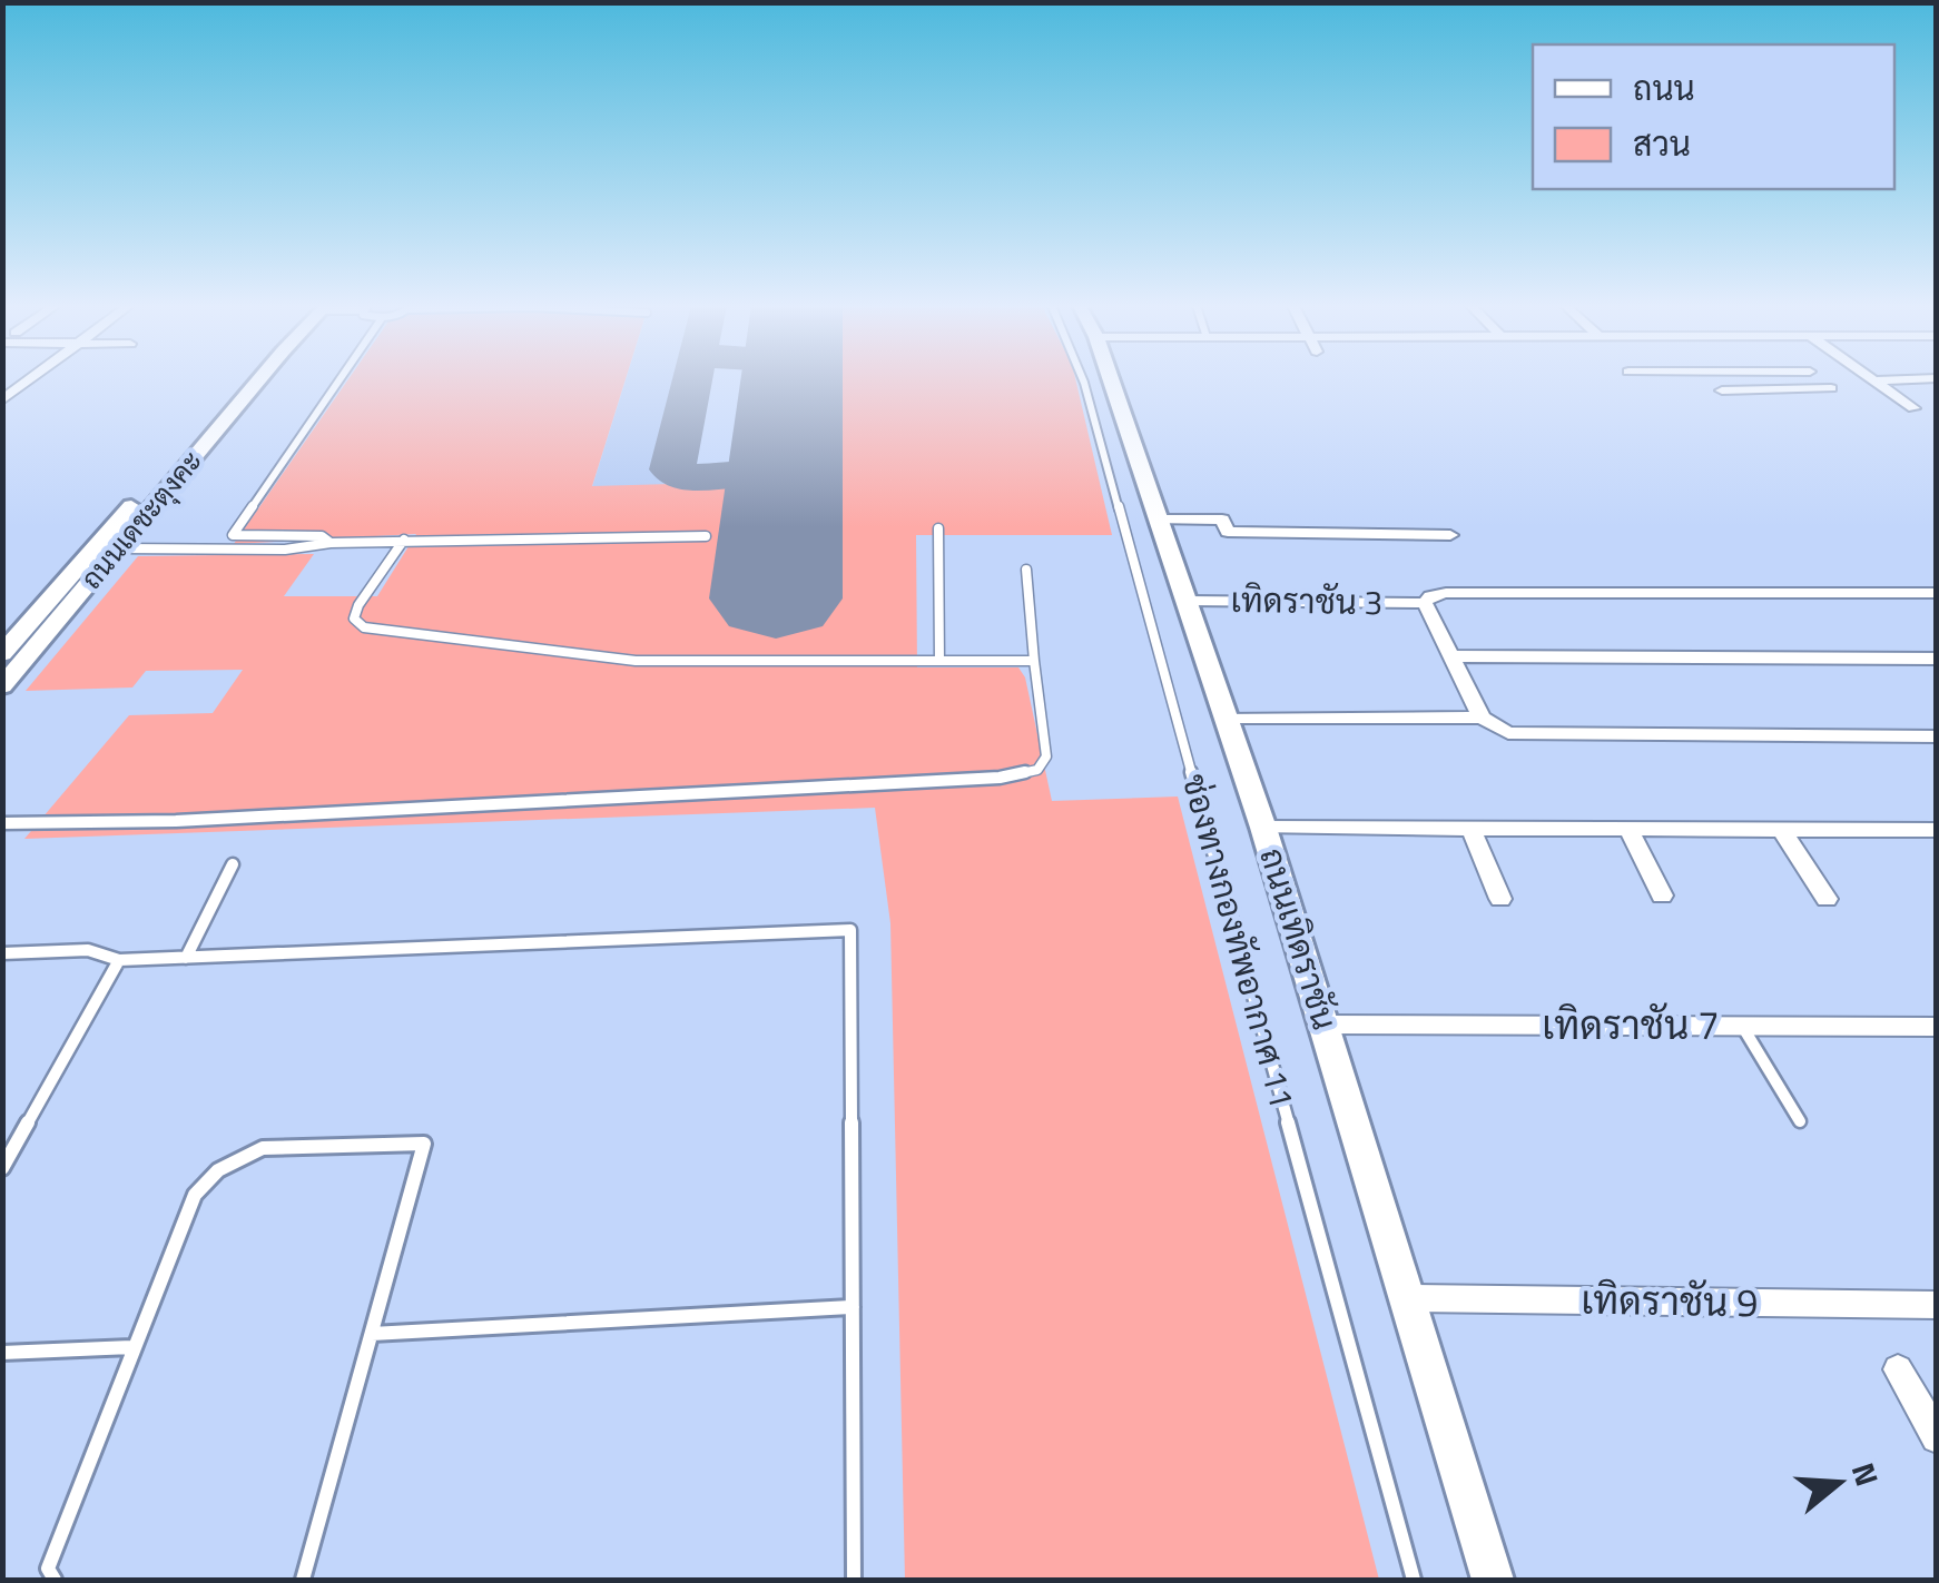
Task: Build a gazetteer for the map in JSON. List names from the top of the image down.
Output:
{
  "streets": {
    "street": [
      "ถนนเดชะตุงคะ",
      "เทิดราชัน 3",
      "ถนนเทิดราชัน",
      "เทิดราชัน 7",
      "เทิดราชัน 9"
    ],
    "lane": ["ช่องทางกองทัพอากาศ 11"]
  },
  "crossings": [
    ["เทิดราชัน 3", "ถนนเทิดราชัน"],
    ["ถนนเทิดราชัน", "เทิดราชัน 7"],
    ["ถนนเทิดราชัน", "เทิดราชัน 9"]
  ],
  "legend": ["ถนน", "สวน"],
  "north": "right"
}
